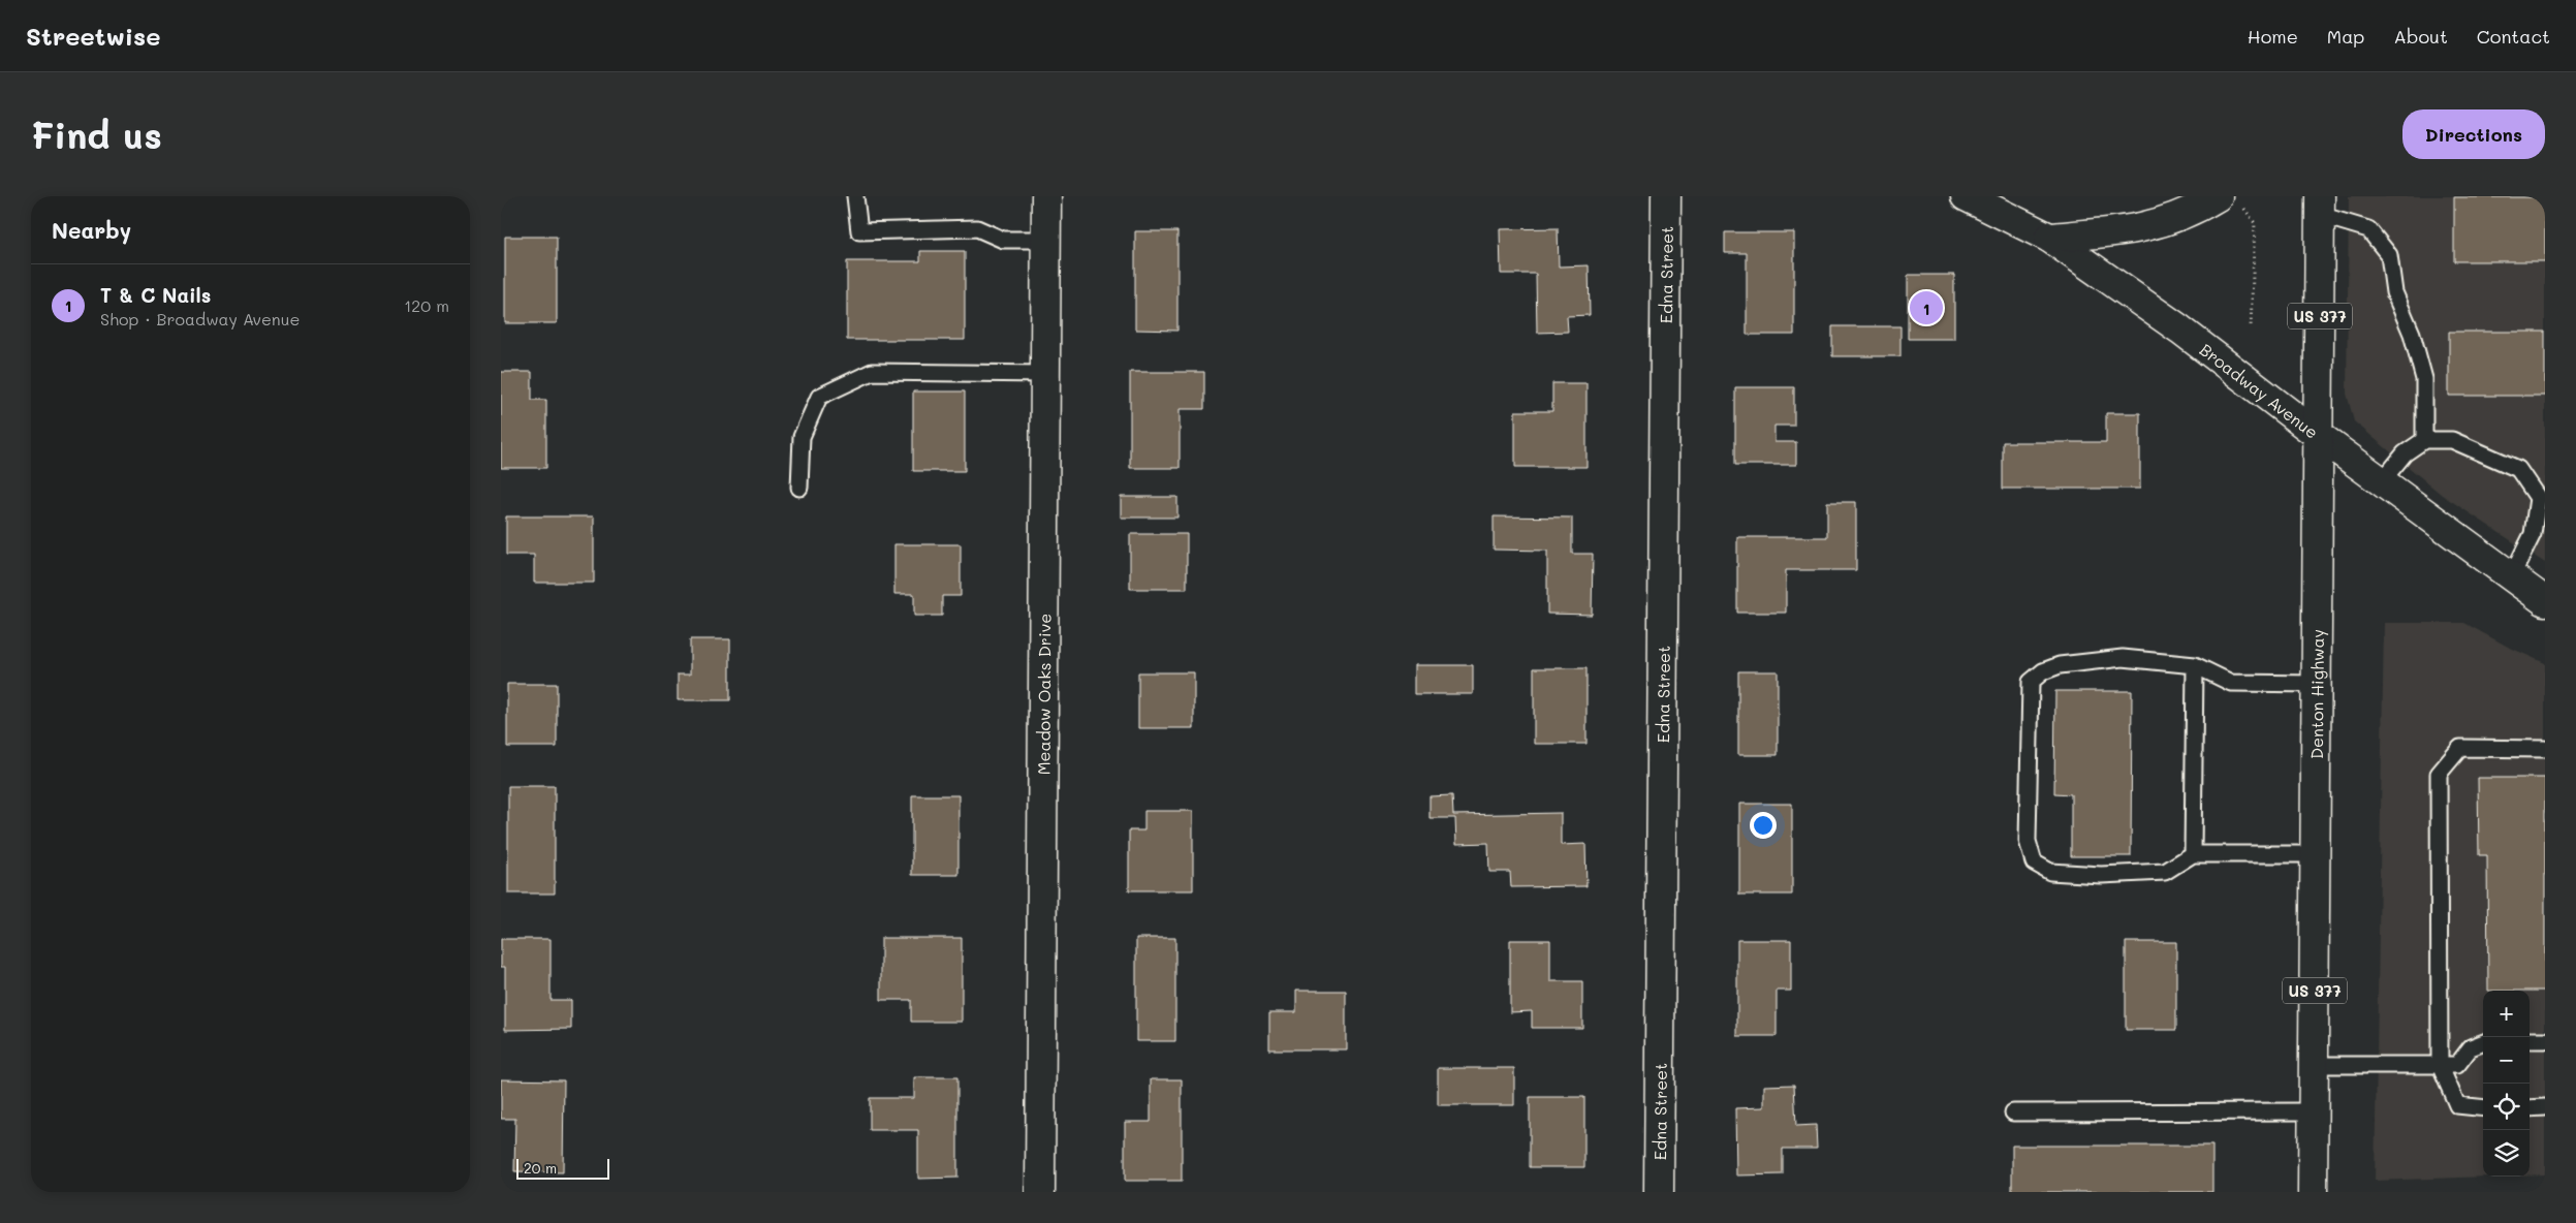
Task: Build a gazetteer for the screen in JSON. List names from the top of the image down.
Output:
{
  "streets": {
    "street": [
      "Edna Street",
      "US 377",
      "Broadway Avenue",
      "Meadow Oaks Drive",
      "Denton Highway"
    ]
  },
  "crossings": [
    ["Broadway Avenue", "Denton Highway"]
  ],
  "scale_bar": "20 m",
  "page": {
    "header": "Streetwise",
    "nav": [
      "Home",
      "Map",
      "About",
      "Contact"
    ],
    "buttons": "Directions",
    "title": "Find us",
    "heading": "Nearby",
    "list": [
      {
        "mark": "1",
        "name": "T & C Nails",
        "note": "Shop · Broadway Avenue",
        "value": "120 m"
      }
    ],
    "pins": "1",
    "map_buttons": ["+", "−"],
    "scale": "20 m"
  }
}
